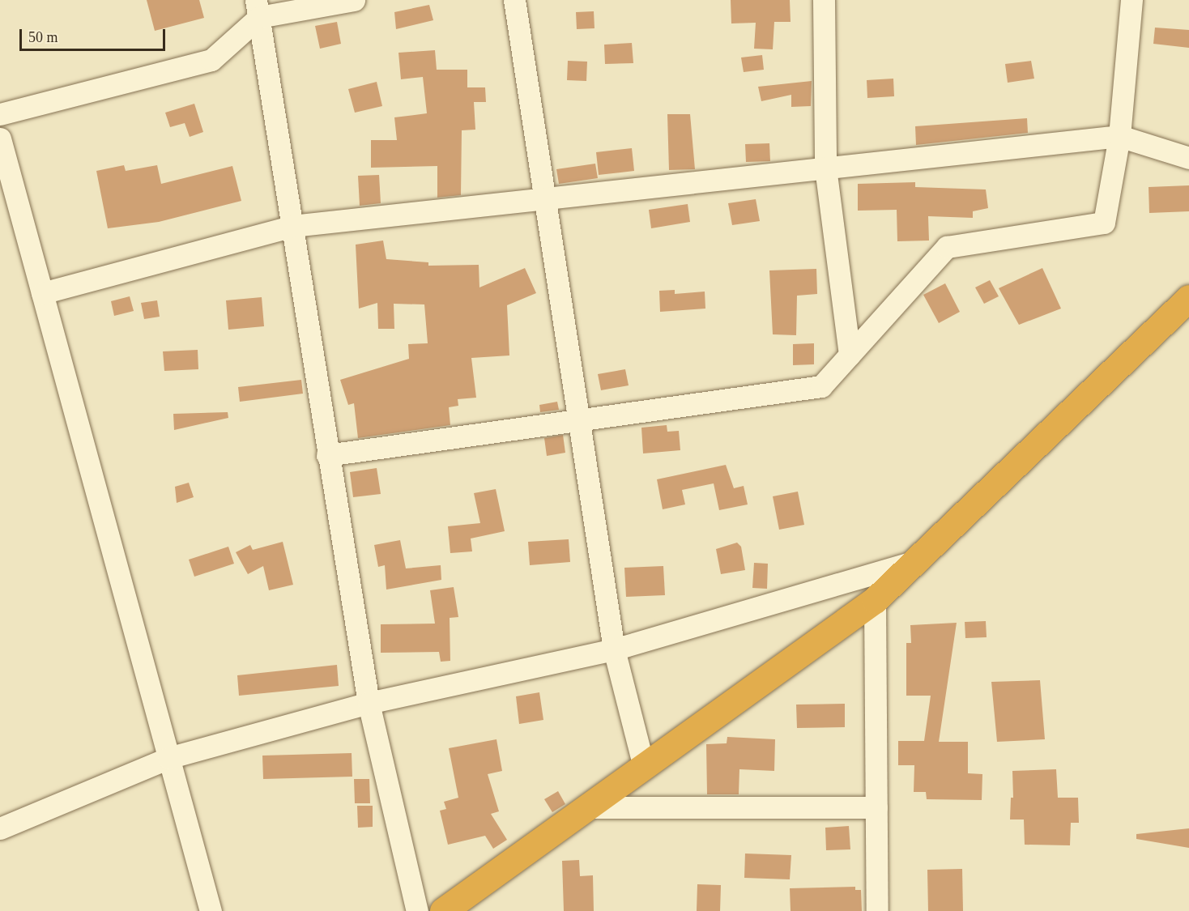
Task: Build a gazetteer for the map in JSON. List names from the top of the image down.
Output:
{
  "scale_bar": "50 m"
}
